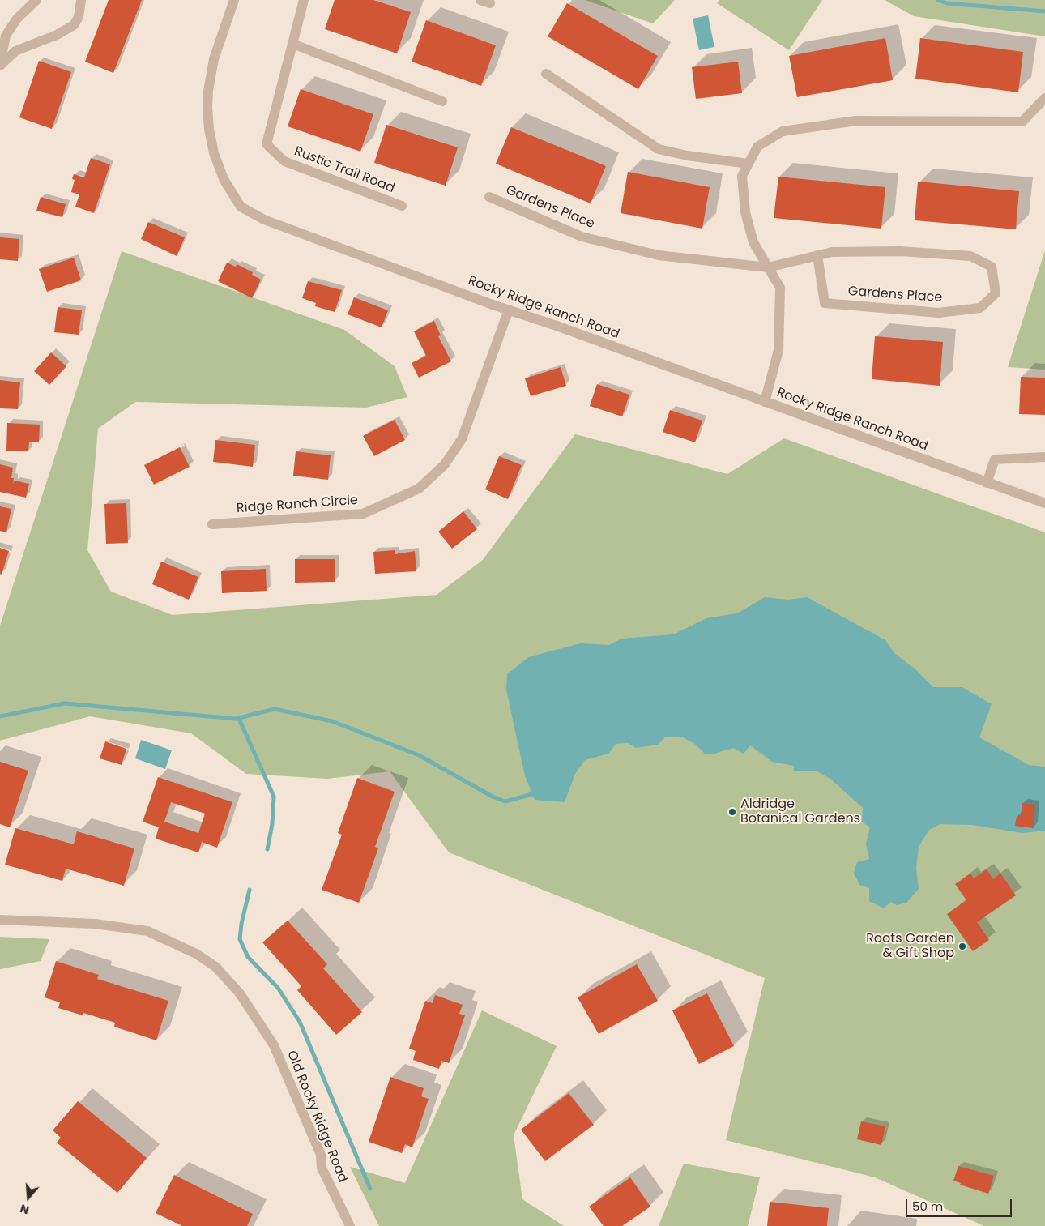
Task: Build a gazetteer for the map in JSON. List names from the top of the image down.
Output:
{
  "streets": {
    "street": [
      "Rustic Trail Road",
      "Gardens Place",
      "Rocky Ridge Ranch Road",
      "Ridge Ranch Circle",
      "Old Rocky Ridge Road"
    ]
  },
  "crossings": [
    ["Rocky Ridge Ranch Road", "Ridge Ranch Circle"]
  ],
  "places": ["Aldridge Botanical Gardens", "Roots Garden & Gift Shop"],
  "scale_bar": "50 m",
  "north": "bottom"
}
